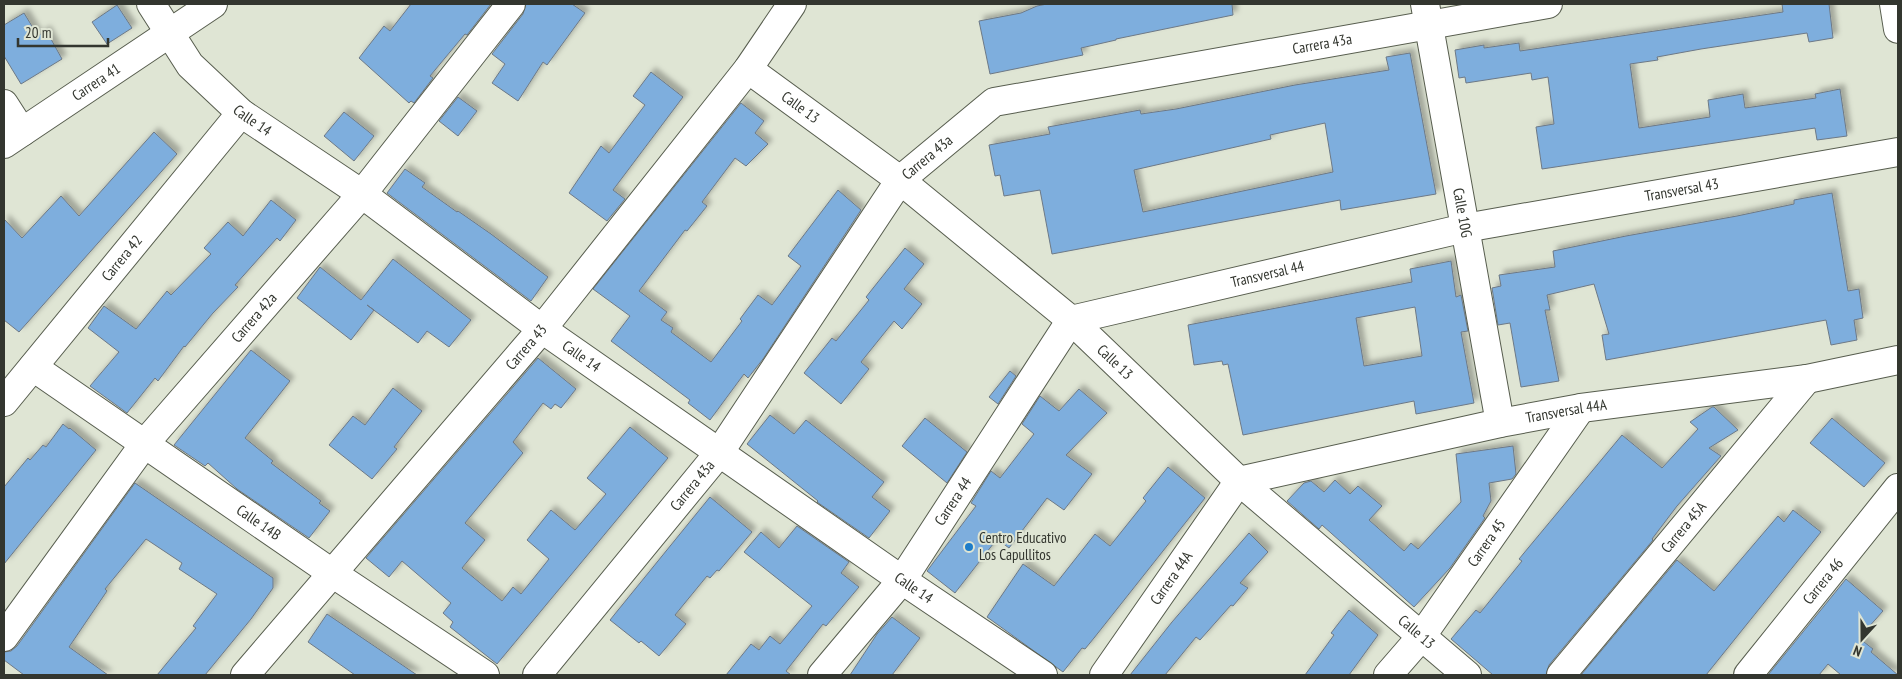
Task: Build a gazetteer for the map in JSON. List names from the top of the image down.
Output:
{
  "streets": {
    "street": [
      "Carrera 43a",
      "Carrera 41",
      "Calle 13",
      "Calle 14",
      "Transversal 43",
      "Calle 10G",
      "Carrera 42",
      "Transversal 44",
      "Carrera 42a",
      "Carrera 43",
      "Transversal 44A",
      "Carrera 44",
      "Calle 14B",
      "Carrera 45A",
      "Carrera 45",
      "Carrera 44A",
      "Carrera 46"
    ]
  },
  "crossings": [
    ["Carrera 43a", "Calle 13"],
    ["Carrera 43a", "Calle 14"],
    ["Carrera 43a", "Calle 10G"],
    ["Carrera 41", "Calle 14"],
    ["Calle 13", "Transversal 44"],
    ["Calle 13", "Carrera 43"],
    ["Calle 13", "Transversal 44A"],
    ["Calle 13", "Carrera 44"],
    ["Calle 13", "Carrera 45"],
    ["Calle 13", "Carrera 44A"],
    ["Calle 14", "Carrera 42"],
    ["Calle 14", "Carrera 42a"],
    ["Calle 14", "Carrera 43"],
    ["Calle 14", "Carrera 44"],
    ["Transversal 43", "Calle 10G"],
    ["Transversal 43", "Transversal 44"],
    ["Calle 10G", "Transversal 44"],
    ["Calle 10G", "Transversal 44A"],
    ["Carrera 42", "Calle 14B"],
    ["Transversal 44", "Carrera 44"],
    ["Carrera 42a", "Calle 14B"],
    ["Carrera 43", "Calle 14B"],
    ["Transversal 44A", "Carrera 45A"],
    ["Transversal 44A", "Carrera 45"],
    ["Transversal 44A", "Carrera 44A"]
  ],
  "places": ["Centro Educativo Los Capullitos"],
  "scale_bar": "20 m",
  "north": "bottom"
}
